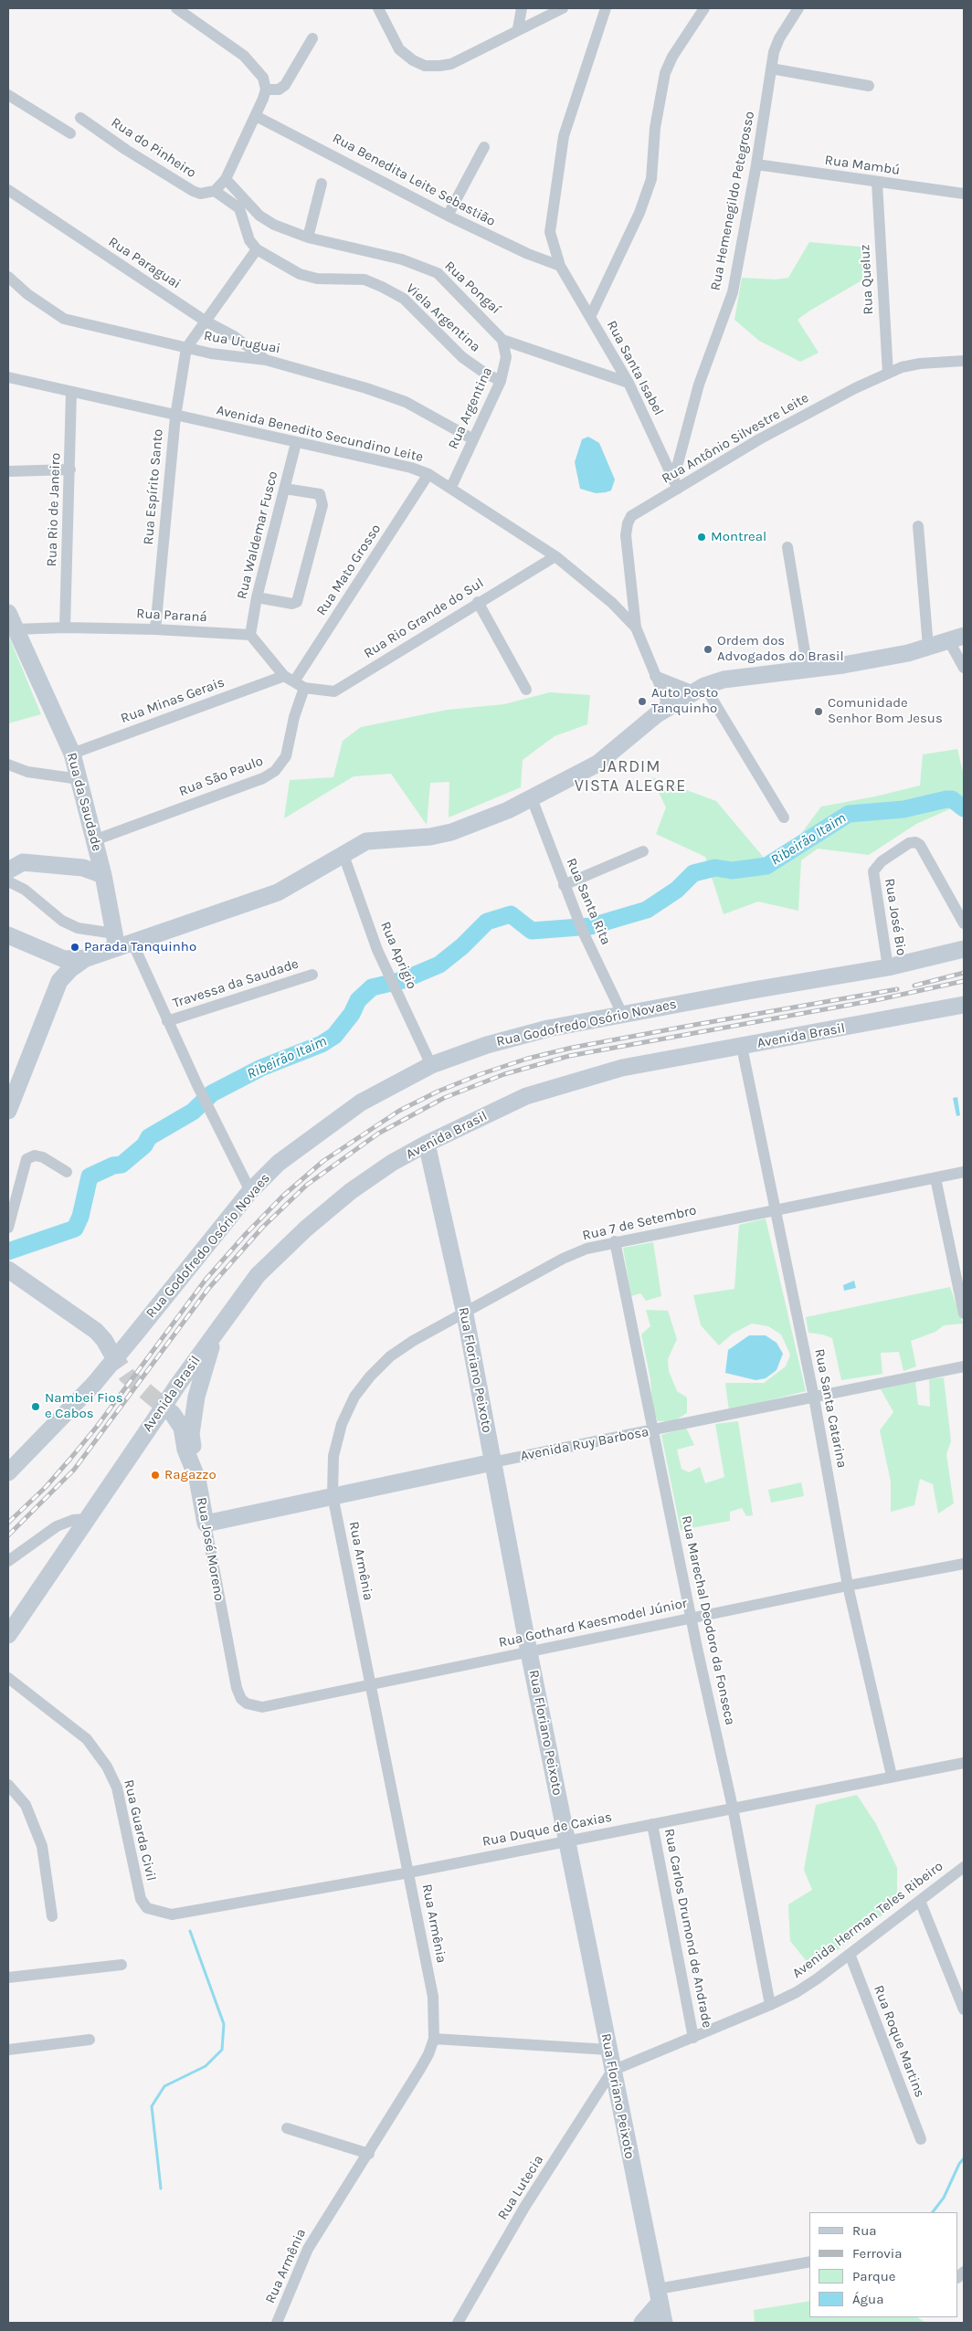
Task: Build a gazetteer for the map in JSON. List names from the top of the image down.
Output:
{
  "streets": {
    "main road": [
      "Rua da Saudade",
      "Rua Godofredo Osório Novaes",
      "Avenida Brasil",
      "Rua Floriano Peixoto",
      "Avenida Ruy Barbosa",
      "Rua José Moreno"
    ],
    "street": [
      "Rua do Pinheiro",
      "Rua Mambú",
      "Rua Benedita Leite Sebastião",
      "Rua Hemenegildo Petegrosso",
      "Rua Paraguai",
      "Rua Queluz",
      "Rua Pongaí",
      "Viela Argentina",
      "Rua Uruguai",
      "Rua Santa Isabel",
      "Rua Argentina",
      "Avenida Benedito Secundino Leite",
      "Rua Antônio Silvestre Leite",
      "Rua Espírito Santo",
      "Rua Rio de Janeiro",
      "Rua Waldemar Fusco",
      "Rua Mato Grosso",
      "Rua Paraná",
      "Rua Rio Grande do Sul",
      "Rua Minas Gerais",
      "Rua São Paulo",
      "Rua Santa Rita",
      "Rua José Bio",
      "Rua Aprigio",
      "Travessa da Saudade",
      "Rua 7 de Setembro",
      "Rua Santa Catarina",
      "Rua Armênia",
      "Rua Marechal Deodoro da Fonseca",
      "Rua Gothard Kaesmodel Júnior",
      "Rua Duque de Caxias",
      "Rua Guarda Civil",
      "Avenida Herman Teles Ribeiro",
      "Rua Carlos Drumond de Andrade",
      "Rua Roque Martins",
      "Rua Lutecia"
    ]
  },
  "crossings": [
    ["Rua Mambú", "Rua Hemenegildo Petegrosso"],
    ["Rua Mambú", "Rua Queluz"],
    ["Rua Benedita Leite Sebastião", "Rua Santa Isabel"],
    ["Rua Hemenegildo Petegrosso", "Rua Santa Isabel"],
    ["Rua Hemenegildo Petegrosso", "Rua Antônio Silvestre Leite"],
    ["Rua Paraguai", "Rua Uruguai"],
    ["Rua Queluz", "Rua Antônio Silvestre Leite"],
    ["Rua Pongaí", "Rua Santa Isabel"],
    ["Rua Pongaí", "Rua Argentina"],
    ["Viela Argentina", "Rua Argentina"],
    ["Rua Uruguai", "Rua Argentina"],
    ["Rua Uruguai", "Rua Espírito Santo"],
    ["Rua Santa Isabel", "Rua Antônio Silvestre Leite"],
    ["Rua Argentina", "Avenida Benedito Secundino Leite"],
    ["Avenida Benedito Secundino Leite", "Rua Antônio Silvestre Leite"],
    ["Avenida Benedito Secundino Leite", "Rua Espírito Santo"],
    ["Avenida Benedito Secundino Leite", "Rua Rio de Janeiro"],
    ["Avenida Benedito Secundino Leite", "Rua Waldemar Fusco"],
    ["Avenida Benedito Secundino Leite", "Rua Mato Grosso"],
    ["Avenida Benedito Secundino Leite", "Rua Rio Grande do Sul"],
    ["Rua Espírito Santo", "Rua Paraná"],
    ["Rua Rio de Janeiro", "Rua Paraná"],
    ["Rua Waldemar Fusco", "Rua Paraná"],
    ["Rua Mato Grosso", "Rua Rio Grande do Sul"],
    ["Rua Mato Grosso", "Rua Minas Gerais"],
    ["Rua Mato Grosso", "Rua São Paulo"],
    ["Rua Paraná", "Rua da Saudade"],
    ["Rua Rio Grande do Sul", "Rua Minas Gerais"],
    ["Rua Rio Grande do Sul", "Rua São Paulo"],
    ["Rua Minas Gerais", "Rua São Paulo"],
    ["Rua Minas Gerais", "Rua da Saudade"],
    ["Rua São Paulo", "Rua da Saudade"],
    ["Rua da Saudade", "Travessa da Saudade"],
    ["Rua da Saudade", "Rua Godofredo Osório Novaes"],
    ["Rua Santa Rita", "Rua Godofredo Osório Novaes"],
    ["Rua José Bio", "Rua Godofredo Osório Novaes"],
    ["Rua Aprigio", "Rua Godofredo Osório Novaes"],
    ["Avenida Brasil", "Rua Floriano Peixoto"],
    ["Avenida Brasil", "Rua Santa Catarina"],
    ["Rua 7 de Setembro", "Rua Floriano Peixoto"],
    ["Rua 7 de Setembro", "Rua Santa Catarina"],
    ["Rua 7 de Setembro", "Avenida Ruy Barbosa"],
    ["Rua 7 de Setembro", "Rua Armênia"],
    ["Rua 7 de Setembro", "Rua Marechal Deodoro da Fonseca"],
    ["Rua Floriano Peixoto", "Avenida Ruy Barbosa"],
    ["Rua Floriano Peixoto", "Rua Gothard Kaesmodel Júnior"],
    ["Rua Floriano Peixoto", "Rua Duque de Caxias"],
    ["Rua Floriano Peixoto", "Avenida Herman Teles Ribeiro"],
    ["Rua Floriano Peixoto", "Rua Lutecia"],
    ["Rua Santa Catarina", "Avenida Ruy Barbosa"],
    ["Rua Santa Catarina", "Rua Gothard Kaesmodel Júnior"],
    ["Rua Santa Catarina", "Rua Duque de Caxias"],
    ["Avenida Ruy Barbosa", "Rua José Moreno"],
    ["Avenida Ruy Barbosa", "Rua Armênia"],
    ["Avenida Ruy Barbosa", "Rua Marechal Deodoro da Fonseca"],
    ["Rua José Moreno", "Rua Gothard Kaesmodel Júnior"],
    ["Rua Armênia", "Rua Gothard Kaesmodel Júnior"],
    ["Rua Armênia", "Rua Duque de Caxias"],
    ["Rua Marechal Deodoro da Fonseca", "Rua Gothard Kaesmodel Júnior"],
    ["Rua Marechal Deodoro da Fonseca", "Rua Duque de Caxias"],
    ["Rua Marechal Deodoro da Fonseca", "Avenida Herman Teles Ribeiro"],
    ["Rua Duque de Caxias", "Rua Guarda Civil"],
    ["Rua Duque de Caxias", "Rua Carlos Drumond de Andrade"],
    ["Avenida Herman Teles Ribeiro", "Rua Carlos Drumond de Andrade"],
    ["Avenida Herman Teles Ribeiro", "Rua Roque Martins"],
    ["Avenida Herman Teles Ribeiro", "Rua Lutecia"]
  ],
  "districts": ["JARDIM VISTA ALEGRE"],
  "water": ["Ribeirão Itaim"],
  "places": [
    "Montreal",
    "Ordem dos Advogados do Brasil",
    "Auto Posto Tanquinho",
    "Comunidade Senhor Bom Jesus",
    "Parada Tanquinho",
    "Nambei Fios e Cabos",
    "Ragazzo"
  ],
  "legend": [
    "Rua",
    "Ferrovia",
    "Parque",
    "Água"
  ]
}
